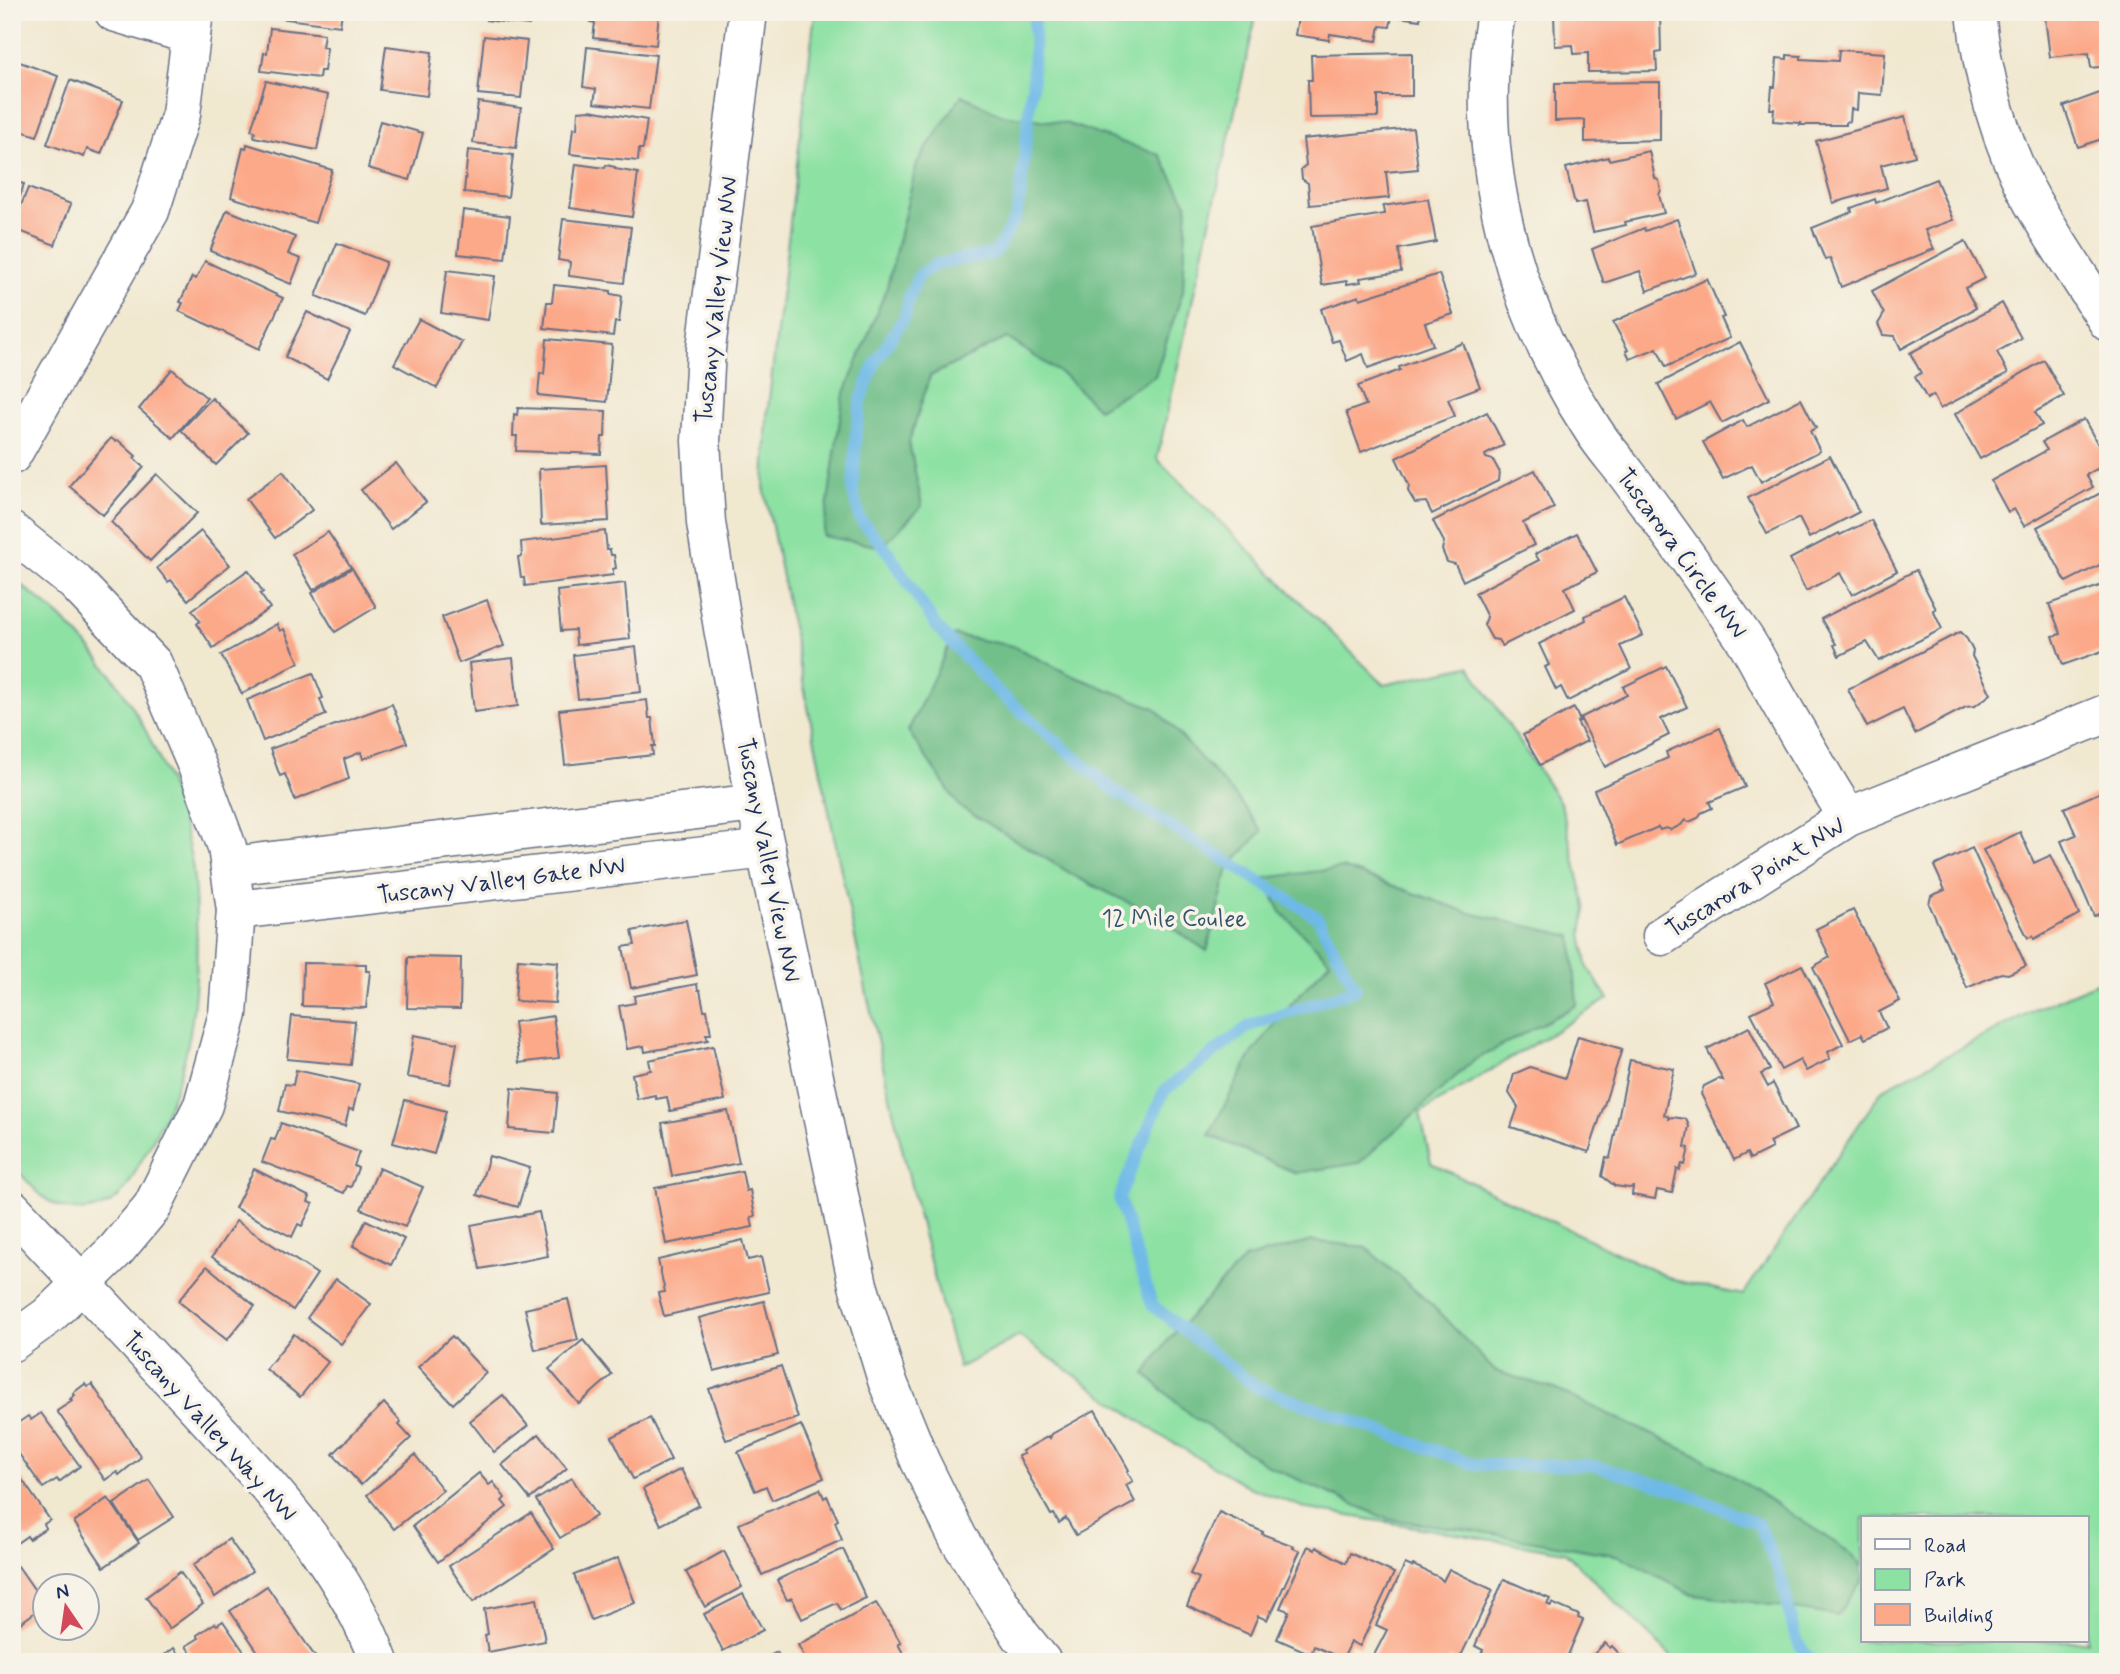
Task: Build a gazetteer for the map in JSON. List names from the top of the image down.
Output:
{
  "streets": {
    "street": [
      "Tuscany Valley View NW",
      "Tuscarora Circle NW",
      "Tuscarora Point NW",
      "Tuscany Valley Gate NW",
      "Tuscany Valley Way NW"
    ]
  },
  "crossings": [
    ["Tuscany Valley View NW", "Tuscany Valley Gate NW"],
    ["Tuscarora Circle NW", "Tuscarora Point NW"]
  ],
  "parks": ["12 Mile Coulee"],
  "legend": ["Road", "Park", "Building"],
  "north": "top"
}
